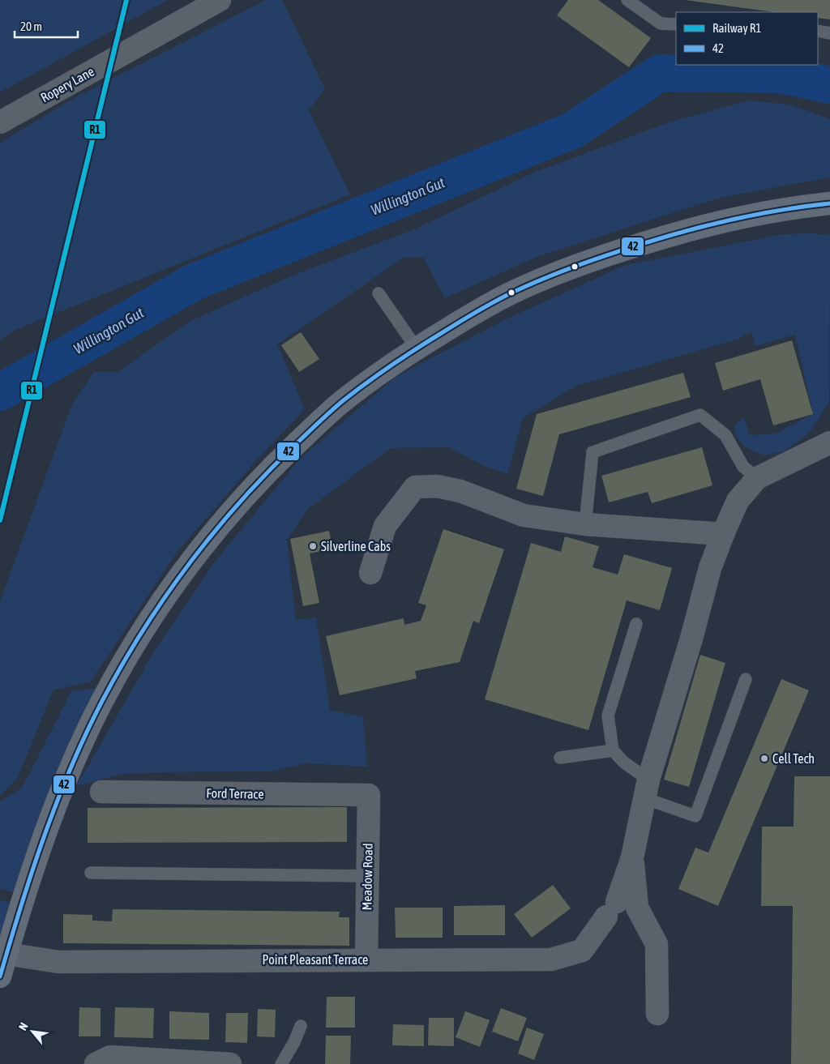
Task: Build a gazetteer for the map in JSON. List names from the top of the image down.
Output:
{
  "streets": {
    "street": [
      "Ropery Lane",
      "Ford Terrace",
      "Meadow Road",
      "Point Pleasant Terrace"
    ]
  },
  "crossings": [
    ["Ford Terrace", "Meadow Road"],
    ["Meadow Road", "Point Pleasant Terrace"]
  ],
  "water": ["Willington Gut"],
  "places": ["Silverline Cabs", "Cell Tech"],
  "lines": ["rail line R1", "transit line 42"],
  "legend": ["Railway R1", "42"],
  "scale_bar": "20 m",
  "north": "top left"
}
